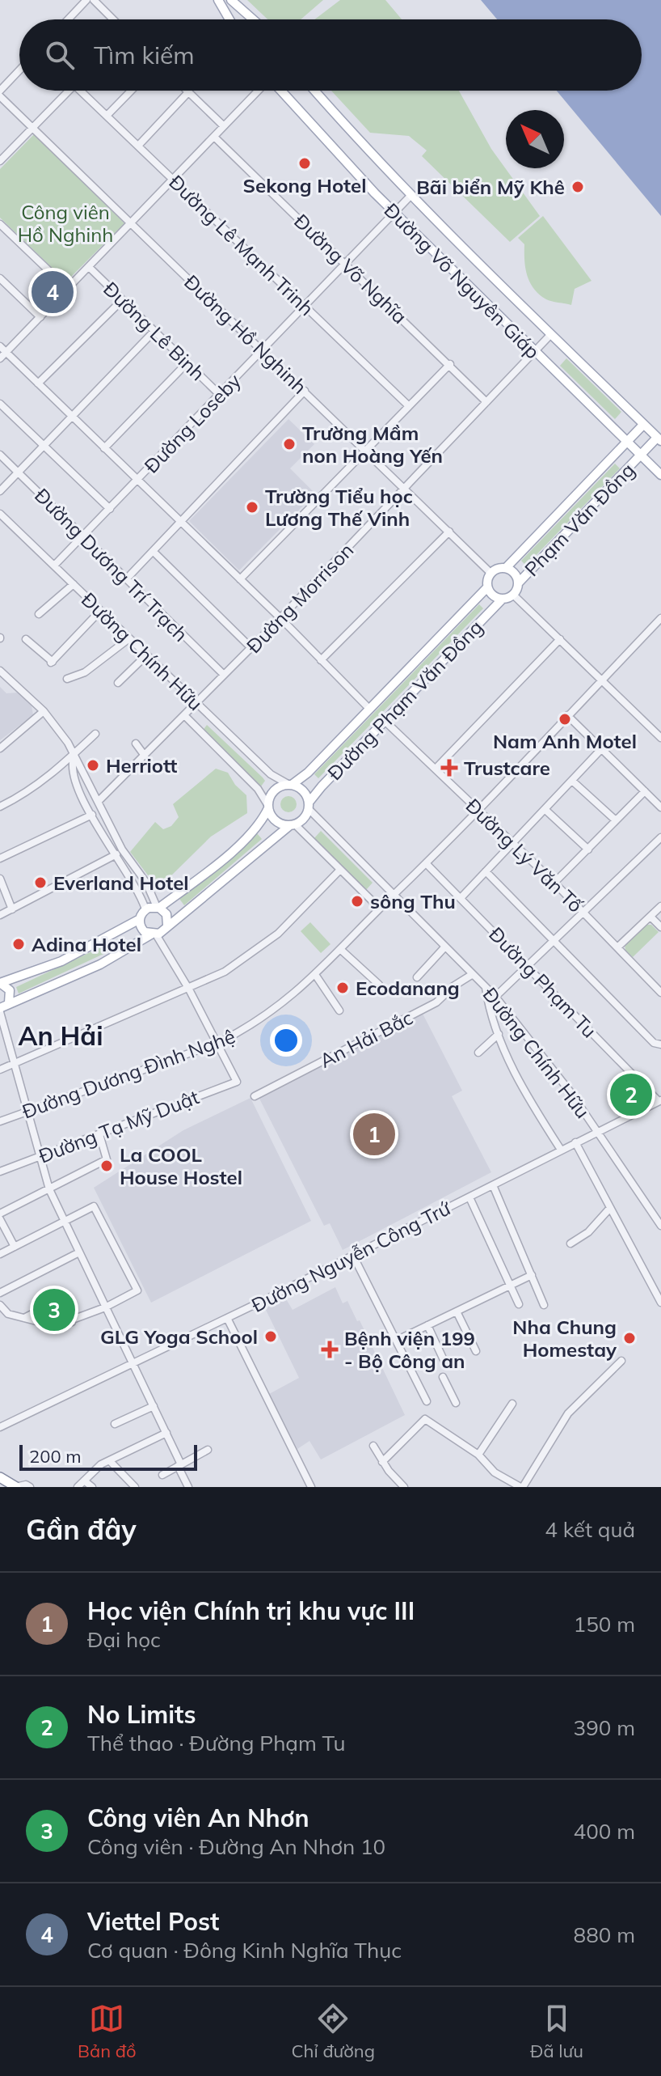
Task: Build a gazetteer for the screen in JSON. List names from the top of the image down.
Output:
{
  "streets": {
    "main road": ["Đường Võ Nguyên Giáp", "Phạm Văn Đồng", "Đường Phạm Văn Đồng"],
    "street": [
      "Đường Lê Mạnh Trinh",
      "Đường Võ Nghĩa",
      "Đường Lê Binh",
      "Đường Hồ Nghinh",
      "Đường Loseby",
      "Đường Dương Trí Trạch",
      "Đường Morrison",
      "Đường Chính Hữu",
      "Đường Lý Văn Tố",
      "Đường Phạm Tu",
      "An Hải Bắc",
      "Đường Dương Đình Nghệ",
      "Đường Tạ Mỹ Duật",
      "Đường Nguyễn Công Trứ"
    ]
  },
  "crossings": [
    ["Đường Lê Mạnh Trinh", "Đường Loseby"],
    ["Đường Võ Nghĩa", "Đường Loseby"],
    ["Đường Võ Nghĩa", "Đường Morrison"],
    ["Đường Võ Nguyên Giáp", "Đường Loseby"],
    ["Đường Võ Nguyên Giáp", "Phạm Văn Đồng"],
    ["Đường Võ Nguyên Giáp", "Đường Morrison"],
    ["Đường Lê Binh", "Đường Loseby"],
    ["Đường Hồ Nghinh", "Đường Loseby"],
    ["Đường Hồ Nghinh", "Phạm Văn Đồng"],
    ["Đường Hồ Nghinh", "Đường Morrison"],
    ["Đường Hồ Nghinh", "Đường Phạm Văn Đồng"],
    ["Đường Loseby", "Đường Dương Trí Trạch"],
    ["Đường Loseby", "Đường Chính Hữu"],
    ["Phạm Văn Đồng", "Đường Phạm Văn Đồng"],
    ["Đường Dương Trí Trạch", "Đường Morrison"],
    ["Đường Morrison", "Đường Chính Hữu"],
    ["Đường Chính Hữu", "Đường Phạm Văn Đồng"],
    ["Đường Chính Hữu", "An Hải Bắc"],
    ["Đường Chính Hữu", "Đường Nguyễn Công Trứ"],
    ["Đường Phạm Văn Đồng", "Đường Lý Văn Tố"],
    ["Đường Phạm Tu", "Đường Nguyễn Công Trứ"],
    ["Đường Dương Đình Nghệ", "Đường Tạ Mỹ Duật"]
  ],
  "districts": ["An Hải"],
  "parks": ["Công viên Hồ Nghinh"],
  "places": {
    "other": [
      "Sekong Hotel",
      "Bãi biển Mỹ Khê",
      "Trường Mầm non Hoàng Yến",
      "Trường Tiểu học Lương Thế Vinh",
      "Nam Anh Motel",
      "Herriott",
      "Everland Hotel",
      "sông Thu",
      "Adina Hotel",
      "Ecodanang",
      "La COOL House Hostel",
      "GLG Yoga School",
      "Nha Chung Homestay"
    ],
    "health": ["Trustcare", "Bệnh viện 199 - Bộ Công an"]
  },
  "scale_bar": "200 m",
  "north": "top left",
  "page": {
    "search": "Tìm kiếm",
    "pins": [
      "4",
      "2",
      "1",
      "3"
    ],
    "scale": "200 m",
    "heading": ["Gần đây", "4 kết quả"],
    "list": [
      {
        "mark": "1",
        "name": "Học viện Chính trị khu vực III",
        "note": "Đại học",
        "value": "150 m"
      },
      {
        "mark": "2",
        "name": "No Limits",
        "note": "Thể thao · Đường Phạm Tu",
        "value": "390 m"
      },
      {
        "mark": "3",
        "name": "Công viên An Nhơn",
        "note": "Công viên · Đường An Nhơn 10",
        "value": "400 m"
      },
      {
        "mark": "4",
        "name": "Viettel Post",
        "note": "Cơ quan · Đông Kinh Nghĩa Thục",
        "value": "880 m"
      }
    ],
    "nav": ["Bản đồ", "Chỉ đường", "Đã lưu"]
  }
}
